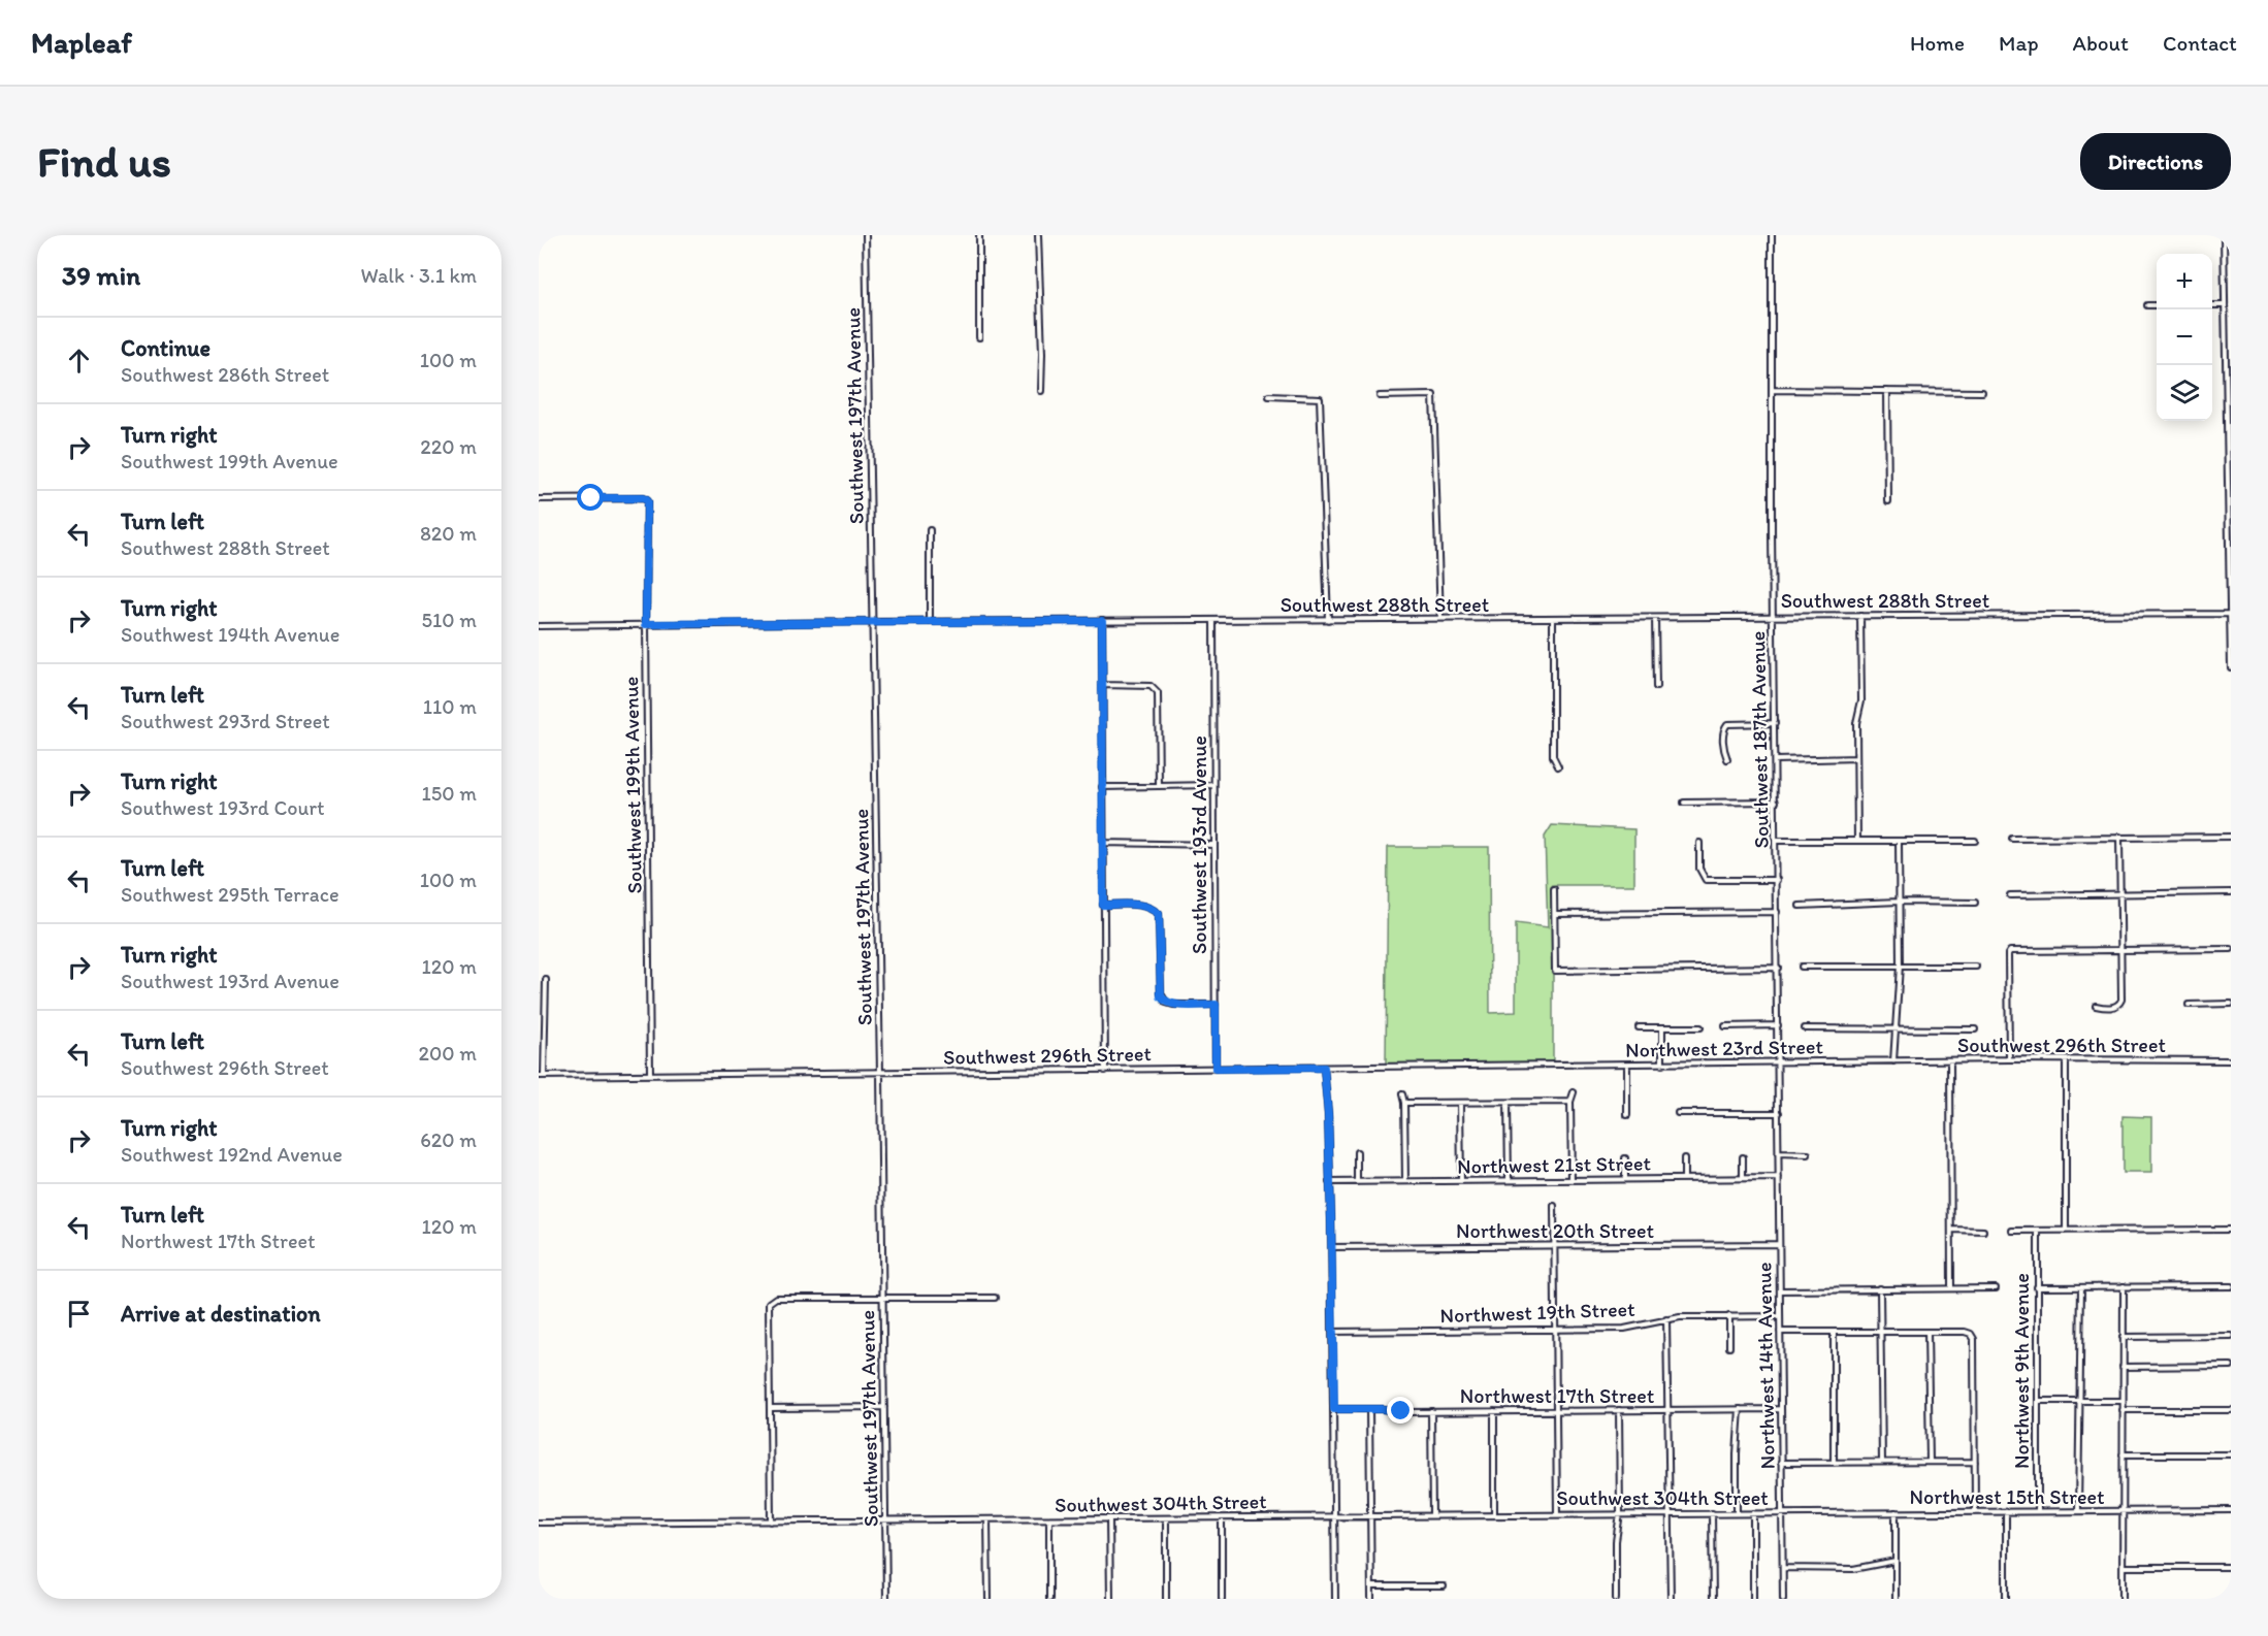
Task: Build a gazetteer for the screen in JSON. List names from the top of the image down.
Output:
{
  "streets": {
    "street": [
      "Southwest 197th Avenue",
      "Southwest 288th Street",
      "Southwest 187th Avenue",
      "Southwest 199th Avenue",
      "Southwest 193rd Avenue",
      "Southwest 296th Street",
      "Northwest 23rd Street",
      "Northwest 21st Street",
      "Northwest 20th Street",
      "Northwest 19th Street",
      "Northwest 14th Avenue",
      "Northwest 9th Avenue",
      "Northwest 17th Street",
      "Northwest 15th Street",
      "Southwest 304th Street"
    ]
  },
  "crossings": [
    ["Southwest 197th Avenue", "Southwest 288th Street"],
    ["Southwest 197th Avenue", "Southwest 296th Street"],
    ["Southwest 197th Avenue", "Southwest 304th Street"],
    ["Southwest 288th Street", "Southwest 187th Avenue"],
    ["Southwest 288th Street", "Southwest 199th Avenue"],
    ["Southwest 288th Street", "Southwest 193rd Avenue"],
    ["Southwest 187th Avenue", "Northwest 23rd Street"],
    ["Southwest 187th Avenue", "Northwest 21st Street"],
    ["Southwest 187th Avenue", "Northwest 20th Street"],
    ["Southwest 187th Avenue", "Northwest 14th Avenue"],
    ["Southwest 199th Avenue", "Southwest 296th Street"],
    ["Southwest 193rd Avenue", "Southwest 296th Street"],
    ["Southwest 296th Street", "Northwest 23rd Street"],
    ["Northwest 20th Street", "Northwest 14th Avenue"],
    ["Northwest 19th Street", "Northwest 14th Avenue"],
    ["Northwest 14th Avenue", "Northwest 17th Street"],
    ["Northwest 14th Avenue", "Northwest 15th Street"],
    ["Northwest 14th Avenue", "Southwest 304th Street"],
    ["Northwest 9th Avenue", "Northwest 15th Street"],
    ["Northwest 15th Street", "Southwest 304th Street"]
  ],
  "page": {
    "header": "Mapleaf",
    "nav": [
      "Home",
      "Map",
      "About",
      "Contact"
    ],
    "buttons": "Directions",
    "title": "Find us",
    "heading": ["39 min", "Walk · 3.1 km"],
    "map_buttons": ["+", "−"],
    "list": [
      ["Continue", "Southwest 286th Street", "100 m"],
      ["Turn right", "Southwest 199th Avenue", "220 m"],
      ["Turn left", "Southwest 288th Street", "820 m"],
      ["Turn right", "Southwest 194th Avenue", "510 m"],
      ["Turn left", "Southwest 293rd Street", "110 m"],
      ["Turn right", "Southwest 193rd Court", "150 m"],
      ["Turn left", "Southwest 295th Terrace", "100 m"],
      ["Turn right", "Southwest 193rd Avenue", "120 m"],
      ["Turn left", "Southwest 296th Street", "200 m"],
      ["Turn right", "Southwest 192nd Avenue", "620 m"],
      ["Turn left", "Northwest 17th Street", "120 m"],
      "Arrive at destination"
    ]
  }
}
